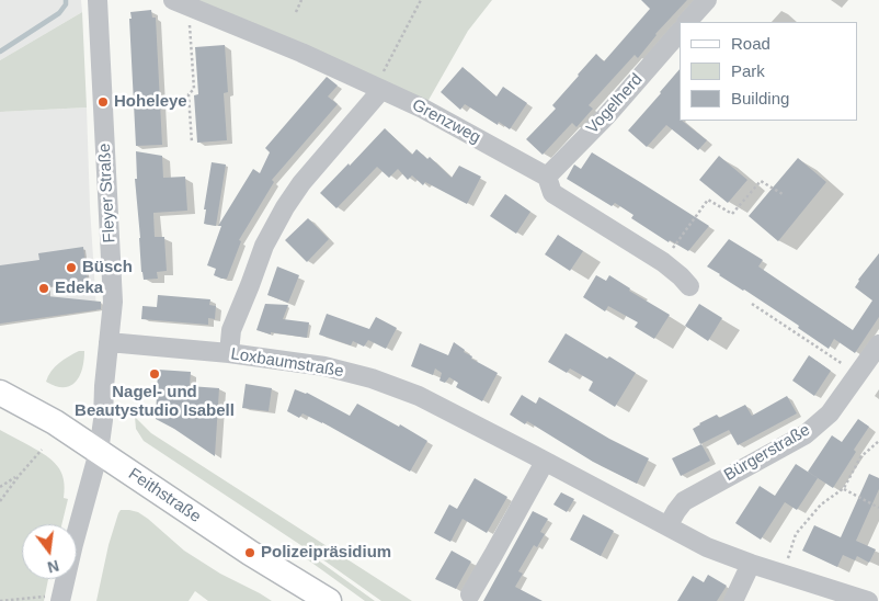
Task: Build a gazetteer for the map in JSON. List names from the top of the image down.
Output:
{
  "streets": {
    "main road": ["Feithstraße"],
    "street": [
      "Vogelherd",
      "Grenzweg",
      "Fleyer Straße",
      "Loxbaumstraße",
      "Bürgerstraße"
    ]
  },
  "crossings": [
    ["Vogelherd", "Grenzweg"],
    ["Fleyer Straße", "Loxbaumstraße"],
    ["Fleyer Straße", "Feithstraße"],
    ["Loxbaumstraße", "Bürgerstraße"]
  ],
  "places": [
    "Hoheleye",
    "Büsch",
    "Edeka",
    "Nagel- und Beautystudio Isabell",
    "Polizeipräsidium"
  ],
  "legend": ["Road", "Park", "Building"],
  "north": "bottom"
}
